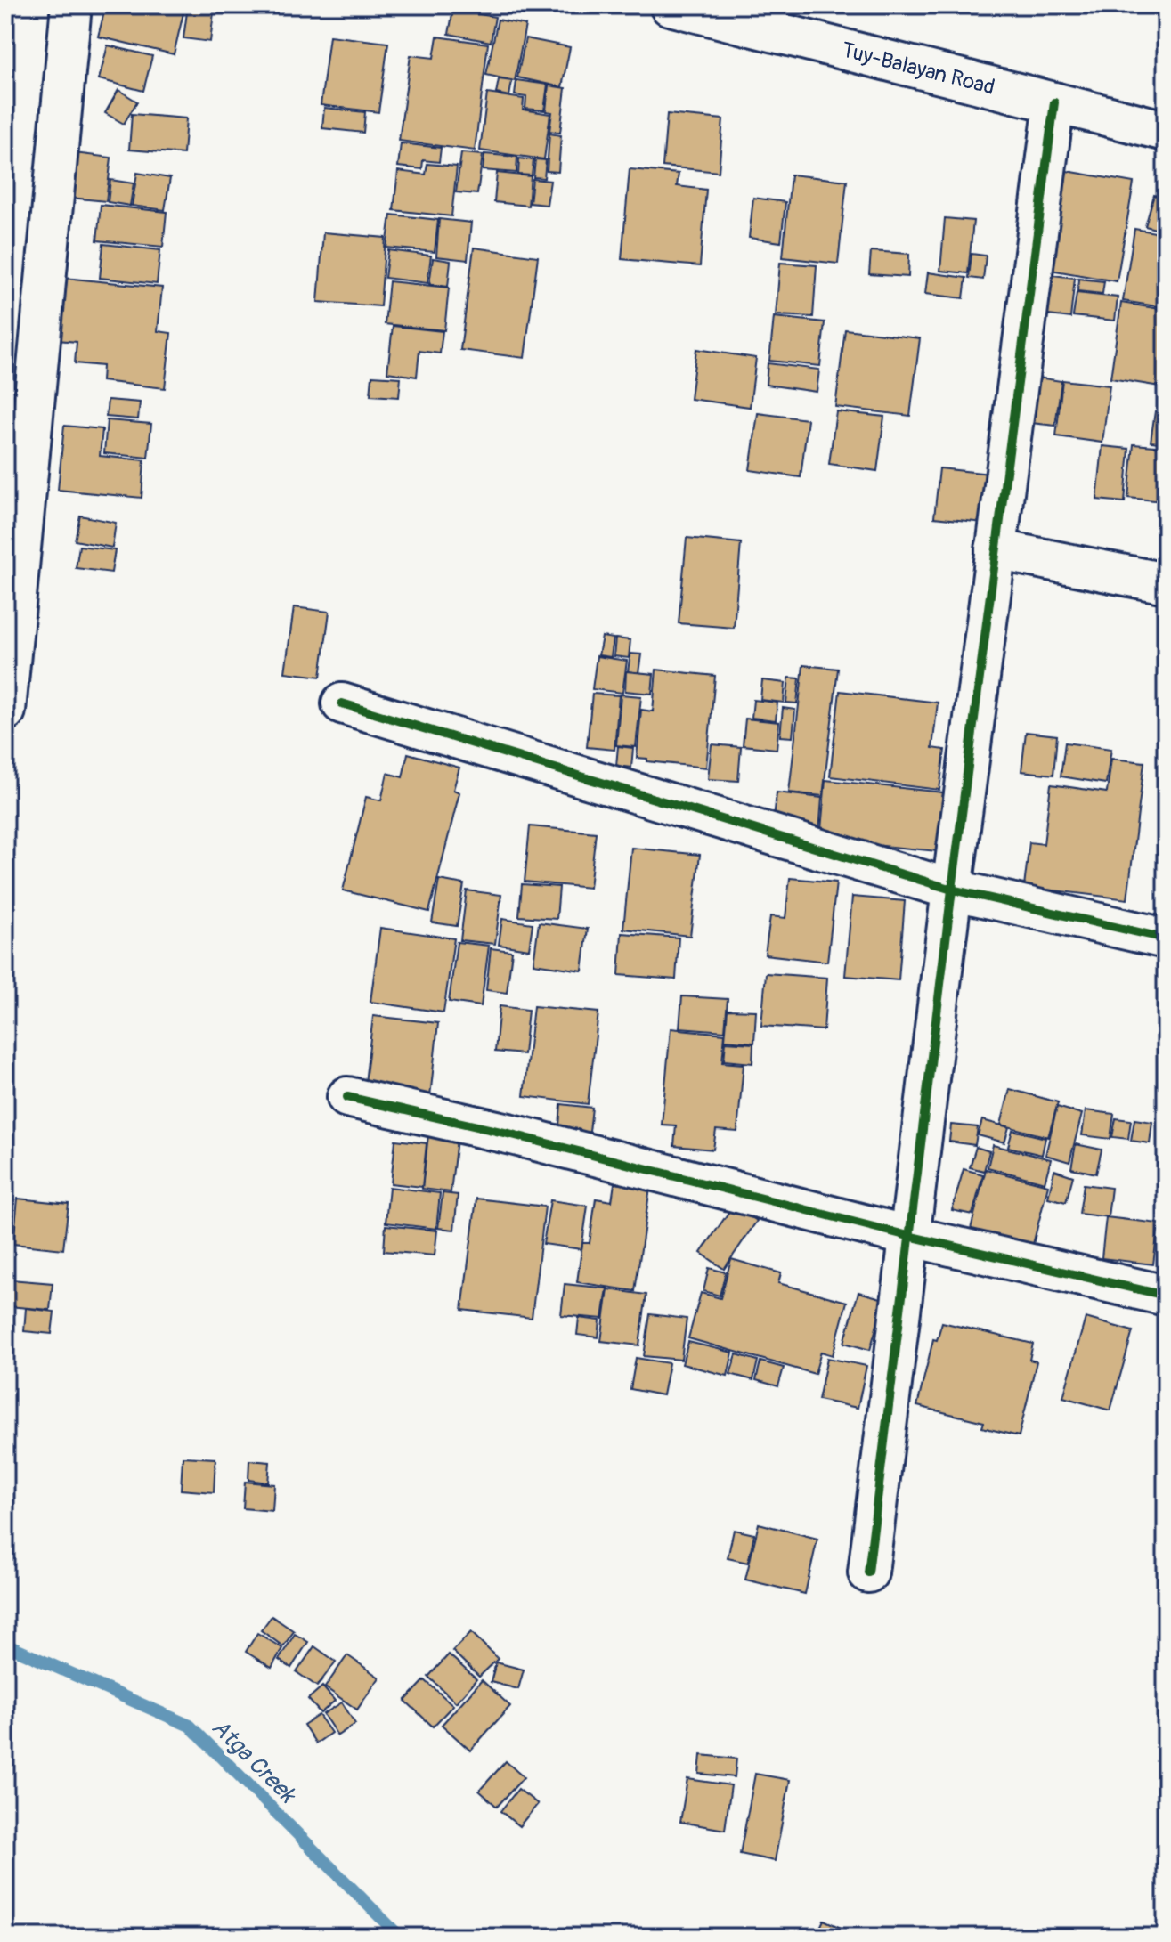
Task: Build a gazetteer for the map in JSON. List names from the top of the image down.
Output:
{
  "streets": {
    "street": ["Tuy-Balayan Road"]
  },
  "water": ["Atga Creek"]
}
